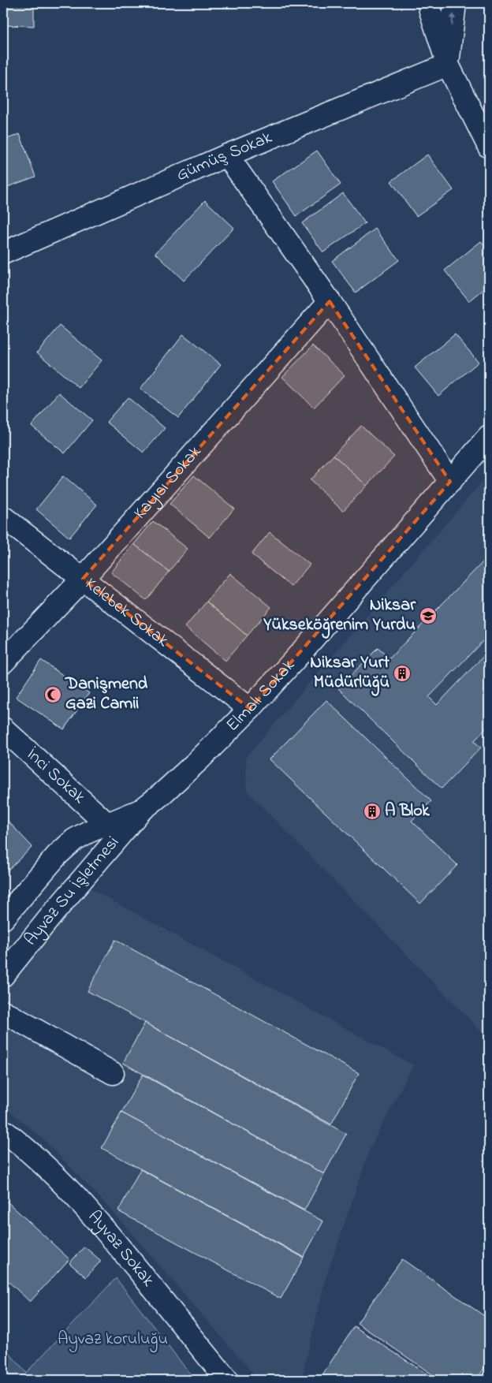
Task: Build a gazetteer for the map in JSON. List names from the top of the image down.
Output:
{
  "streets": {
    "street": [
      "Gümüş Sokak",
      "Kayısı Sokak",
      "Kelebek Sokak",
      "Elmalı Sokak",
      "İnci Sokak",
      "Ayvaz Su İşletmesi",
      "Ayvaz Sokak"
    ]
  },
  "crossings": [
    ["Kayısı Sokak", "Kelebek Sokak"],
    ["Kelebek Sokak", "Elmalı Sokak"],
    ["Elmalı Sokak", "İnci Sokak"],
    ["Elmalı Sokak", "Ayvaz Su İşletmesi"]
  ],
  "parks": ["Ayvaz koruluğu"],
  "places": {
    "school or university": ["Niksar Yükseköğrenim Yurdu"],
    "building": ["Niksar Yurt Müdürlüğü", "A Blok"],
    "mosque": ["Danişmend Gazi Camii"]
  }
}
